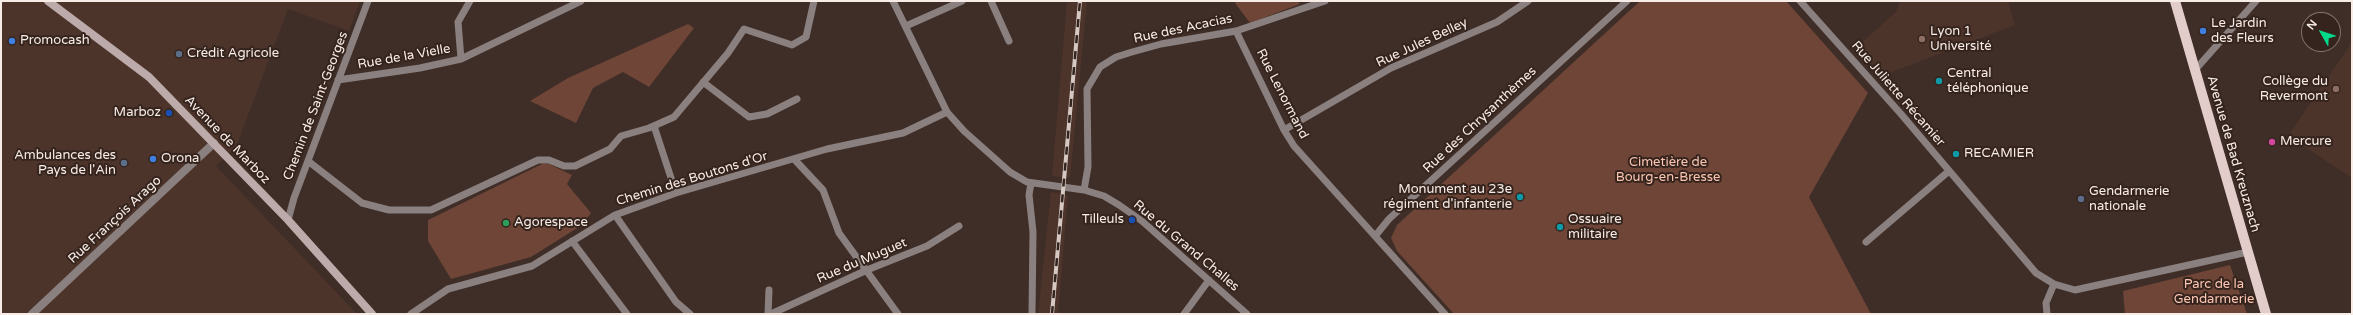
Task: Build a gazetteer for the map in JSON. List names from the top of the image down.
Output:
{
  "streets": {
    "main road": ["Avenue de Marboz", "Avenue de Bad Kreuznach"],
    "street": [
      "Rue des Acacias",
      "Rue Jules Belley",
      "Rue de la Vielle",
      "Rue Lenormand",
      "Rue Juliette Récamier",
      "Chemin de Saint-Georges",
      "Rue des Chrysanthèmes",
      "Chemin des Boutons d'Or",
      "Rue François Arago",
      "Rue du Grand Challes",
      "Rue du Muguet"
    ]
  },
  "crossings": [
    ["Rue des Acacias", "Rue Lenormand"],
    ["Rue des Acacias", "Rue du Grand Challes"],
    ["Rue Jules Belley", "Rue Lenormand"],
    ["Rue de la Vielle", "Chemin de Saint-Georges"],
    ["Rue Lenormand", "Rue des Chrysanthèmes"],
    ["Rue Juliette Récamier", "Avenue de Bad Kreuznach"],
    ["Chemin de Saint-Georges", "Avenue de Marboz"],
    ["Avenue de Marboz", "Rue François Arago"],
    ["Chemin des Boutons d'Or", "Rue du Grand Challes"]
  ],
  "parks": ["Cimetière de Bourg-en-Bresse", "Parc de la Gendarmerie"],
  "places": [
    "Le Jardin des Fleurs",
    "Lyon 1 Université",
    "Promocash",
    "Crédit Agricole",
    "Central téléphonique",
    "Collège du Revermont",
    "Marboz",
    "Mercure",
    "RECAMIER",
    "Orona",
    "Ambulances des Pays de l'Ain",
    "Monument au 23e régiment d'infanterie",
    "Gendarmerie nationale",
    "Tilleuls",
    "Agorespace",
    "Ossuaire militaire"
  ],
  "north": "top left"
}
